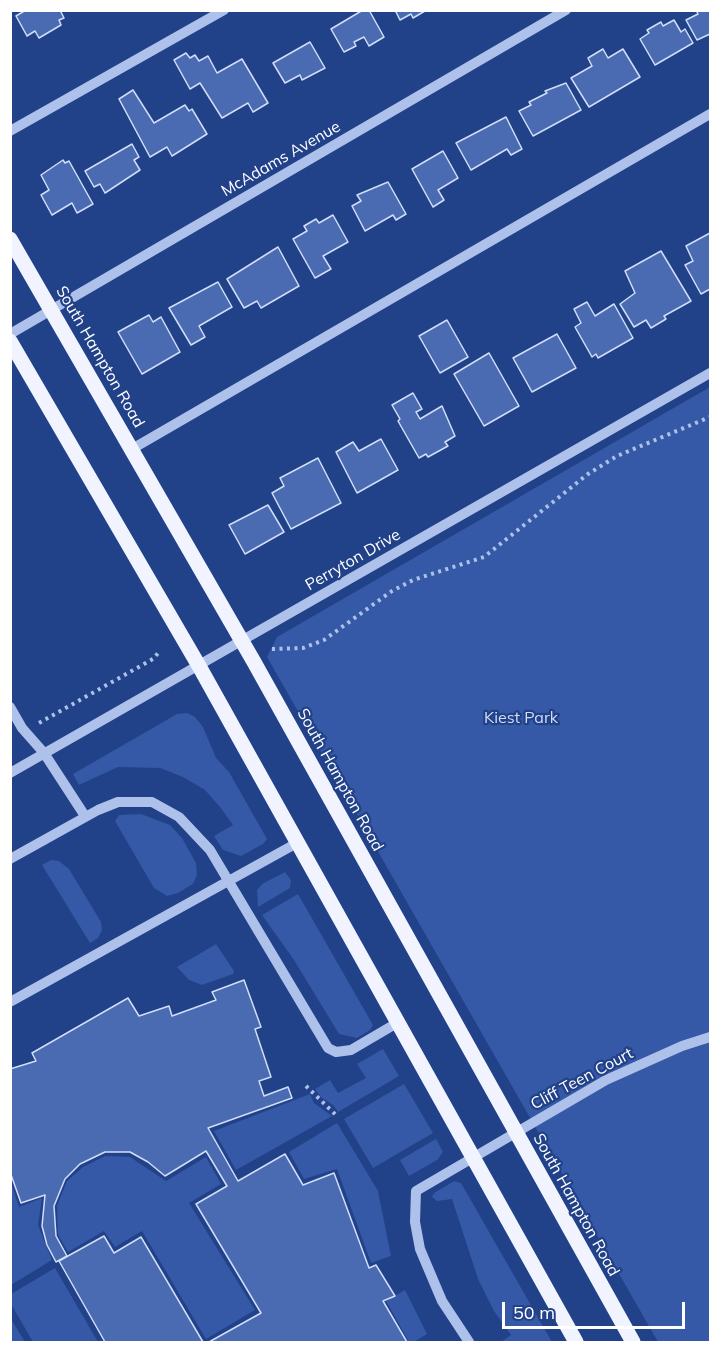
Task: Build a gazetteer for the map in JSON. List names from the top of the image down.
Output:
{
  "streets": {
    "main road": ["South Hampton Road"],
    "street": ["McAdams Avenue", "Perryton Drive", "Cliff Teen Court"]
  },
  "crossings": [
    ["McAdams Avenue", "South Hampton Road"],
    ["South Hampton Road", "Perryton Drive"],
    ["South Hampton Road", "Cliff Teen Court"]
  ],
  "parks": ["Kiest Park"],
  "scale_bar": "50 m"
}
